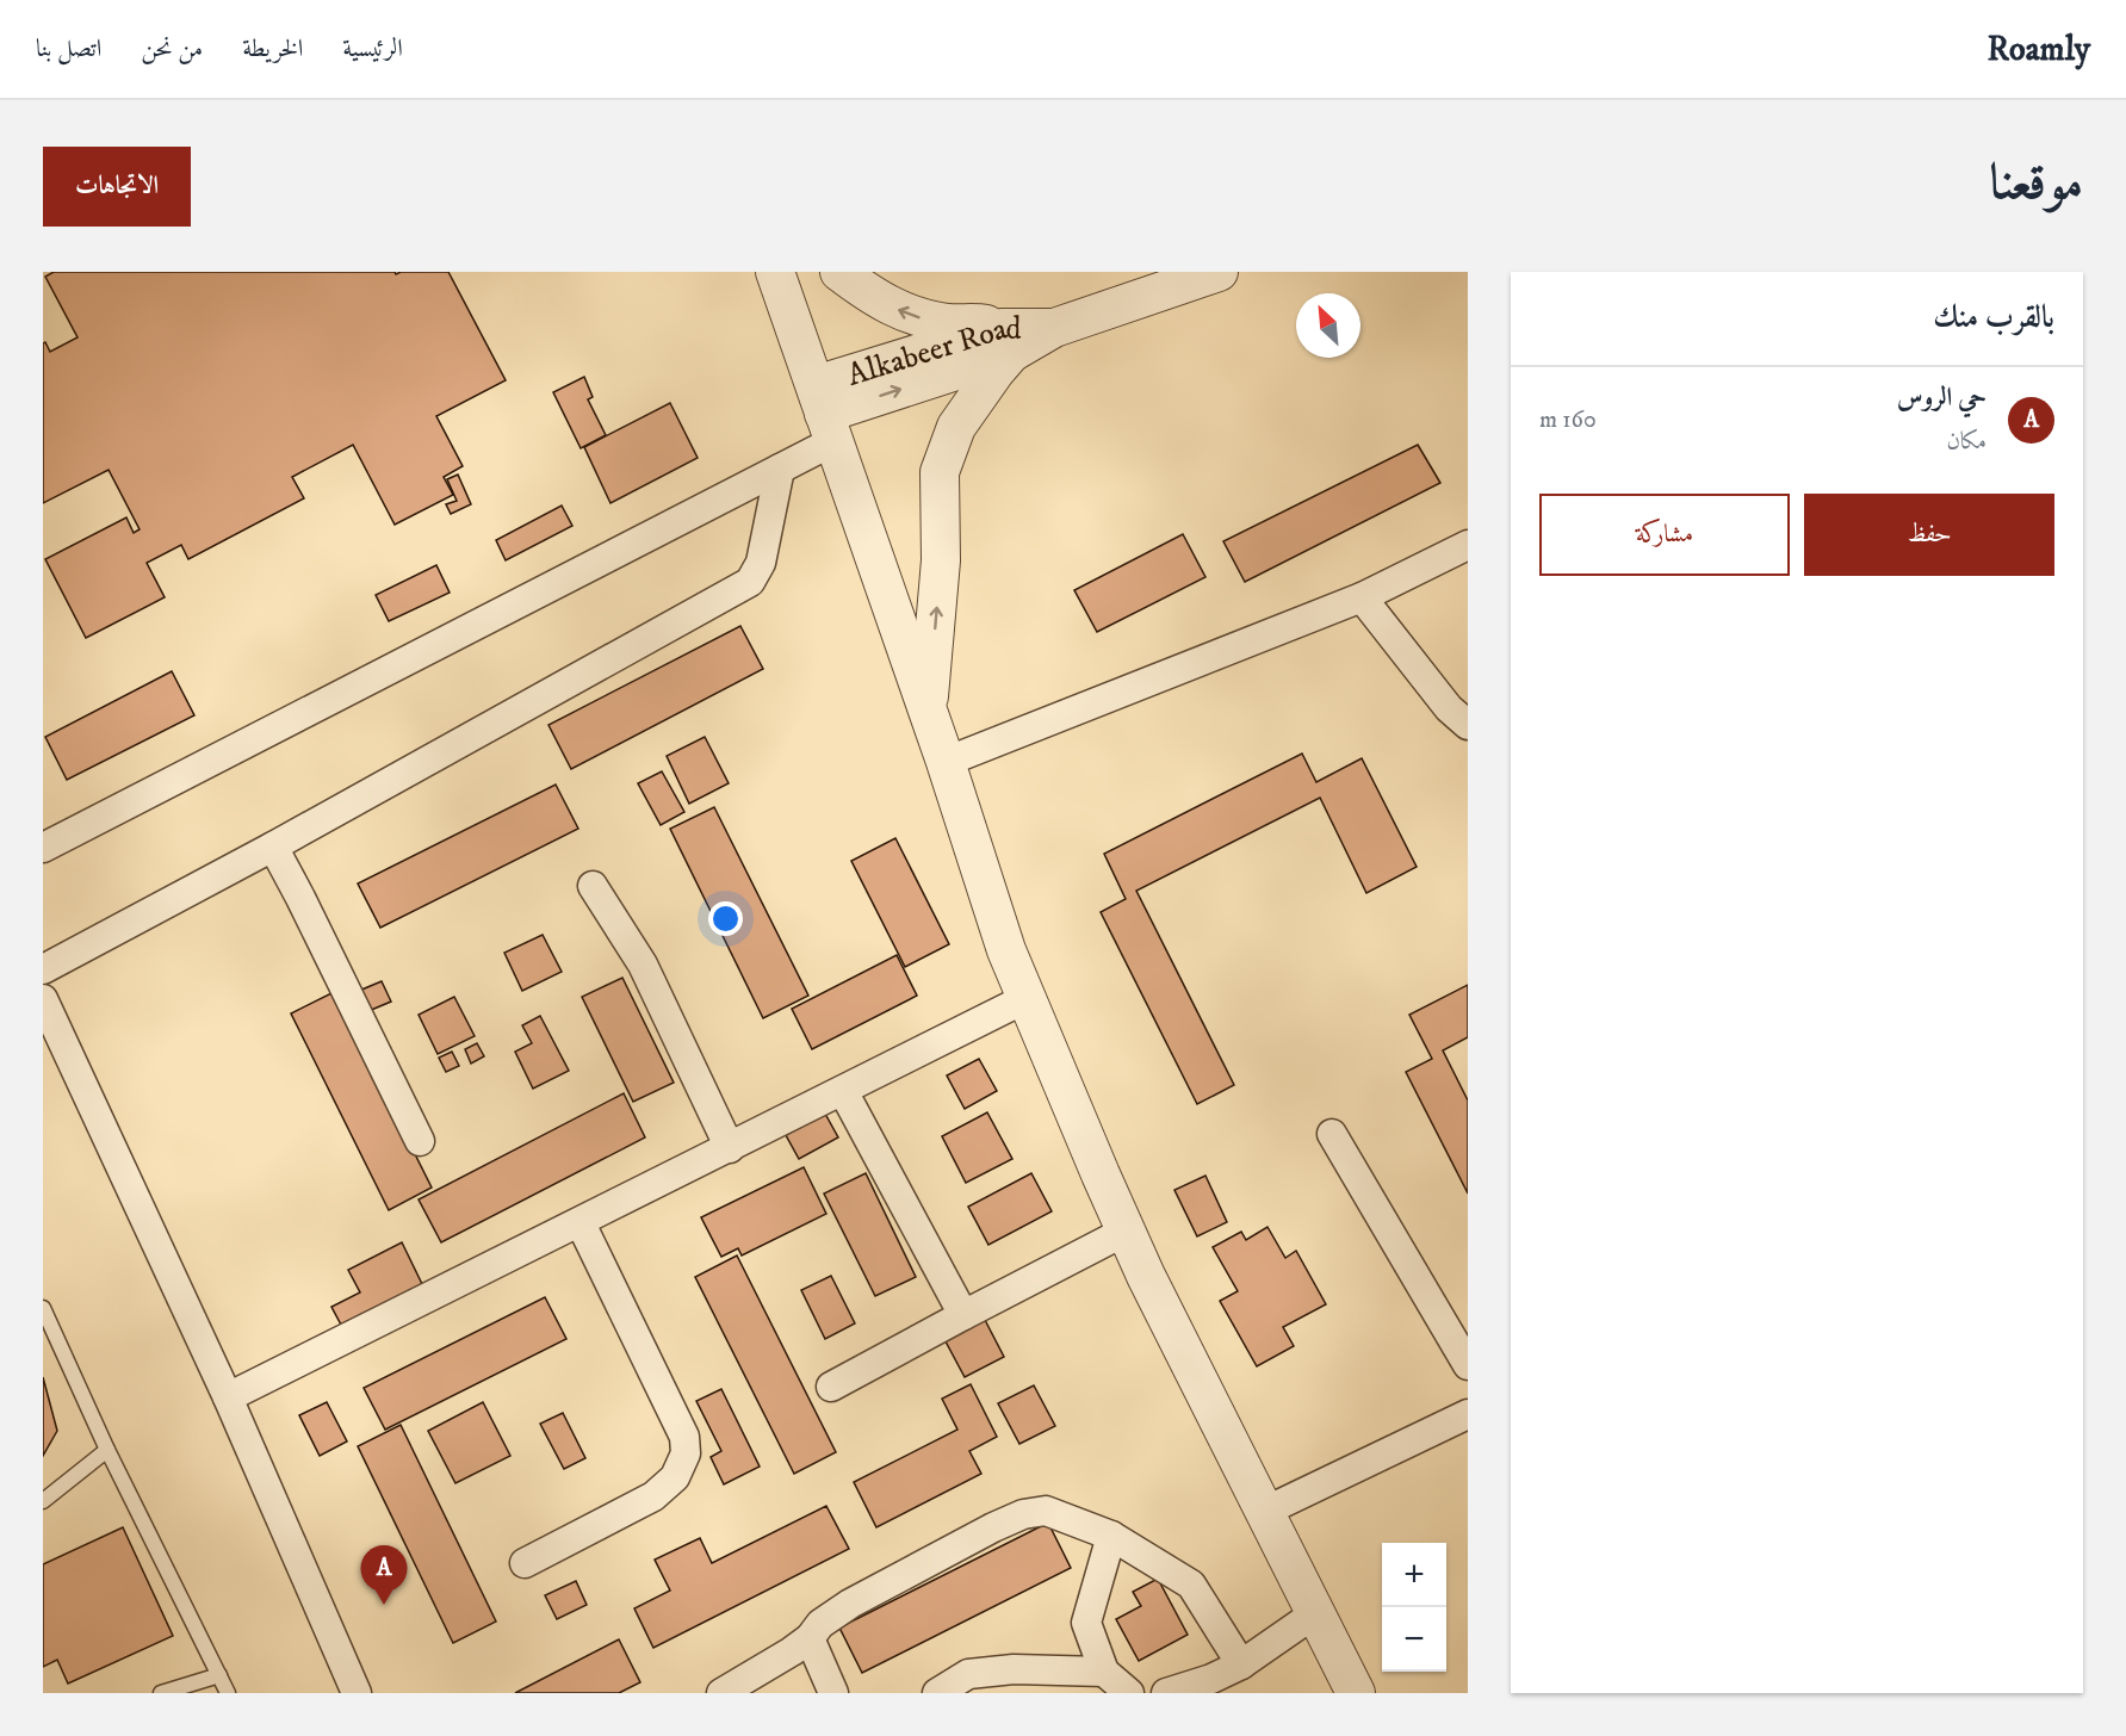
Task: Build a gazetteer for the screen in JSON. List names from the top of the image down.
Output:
{
  "streets": {
    "street": ["Alkabeer Road"]
  },
  "north": "top left",
  "page": {
    "header": "Roamly",
    "nav": [
      "الرئيسية",
      "الخريطة",
      "من نحن",
      "اتصل بنا"
    ],
    "title": "موقعنا",
    "buttons": [
      "الاتجاهات",
      ["حفظ", "مشاركة"]
    ],
    "heading": "بالقرب منك",
    "list": [
      {
        "mark": "A",
        "name": "حي الروس",
        "note": "مكان",
        "value": "160 m"
      }
    ],
    "map_buttons": ["+", "−"],
    "pins": "A"
  }
}
